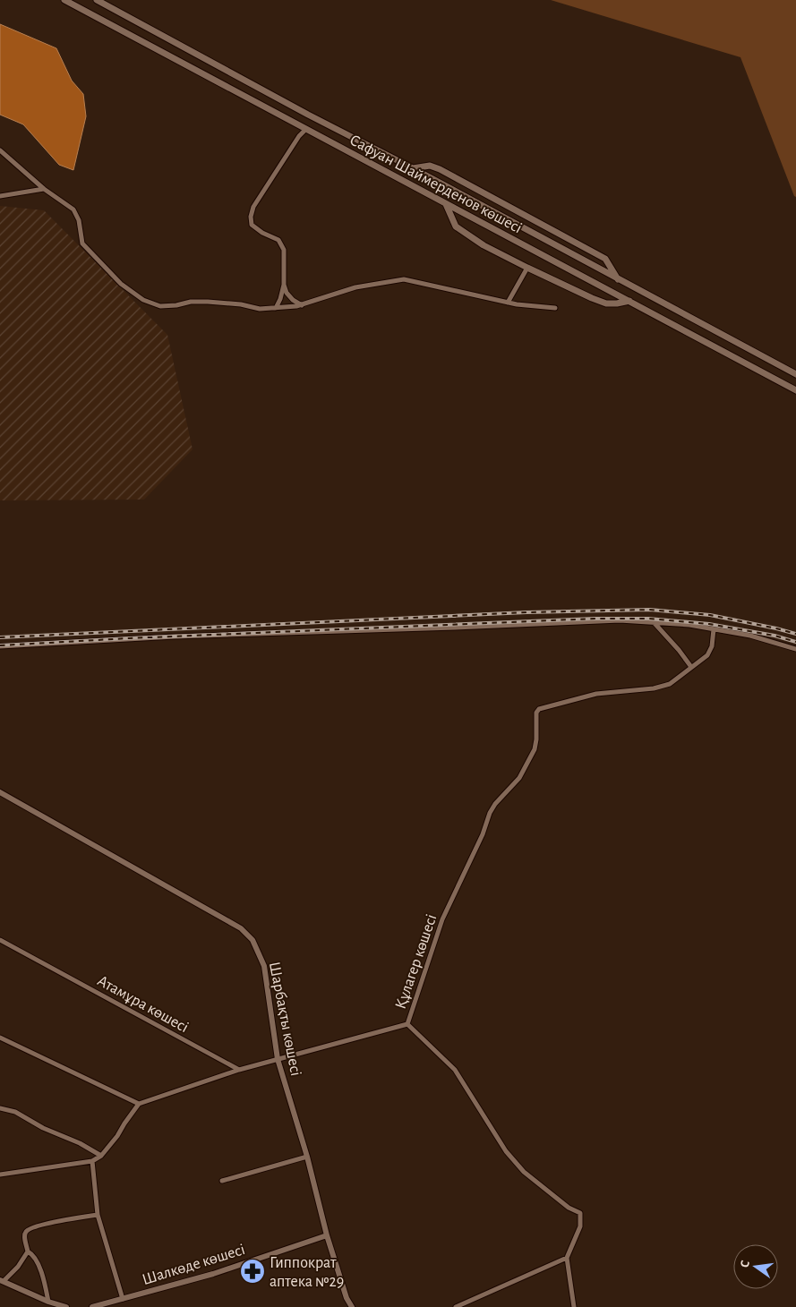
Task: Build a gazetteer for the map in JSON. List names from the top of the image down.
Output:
{
  "streets": {
    "main road": ["Сафуан Шаймерденов көшесі"],
    "street": [
      "Құлагер көшесі",
      "Атамұра көшесі",
      "Шарбақты көшесі",
      "Шалкөде көшесі"
    ]
  },
  "crossings": [
    ["Құлагер көшесі", "Шарбақты көшесі"],
    ["Шарбақты көшесі", "Шалкөде көшесі"]
  ],
  "places": {
    "pharmacy": ["Гиппократ аптека №29"]
  },
  "north": "left"
}
